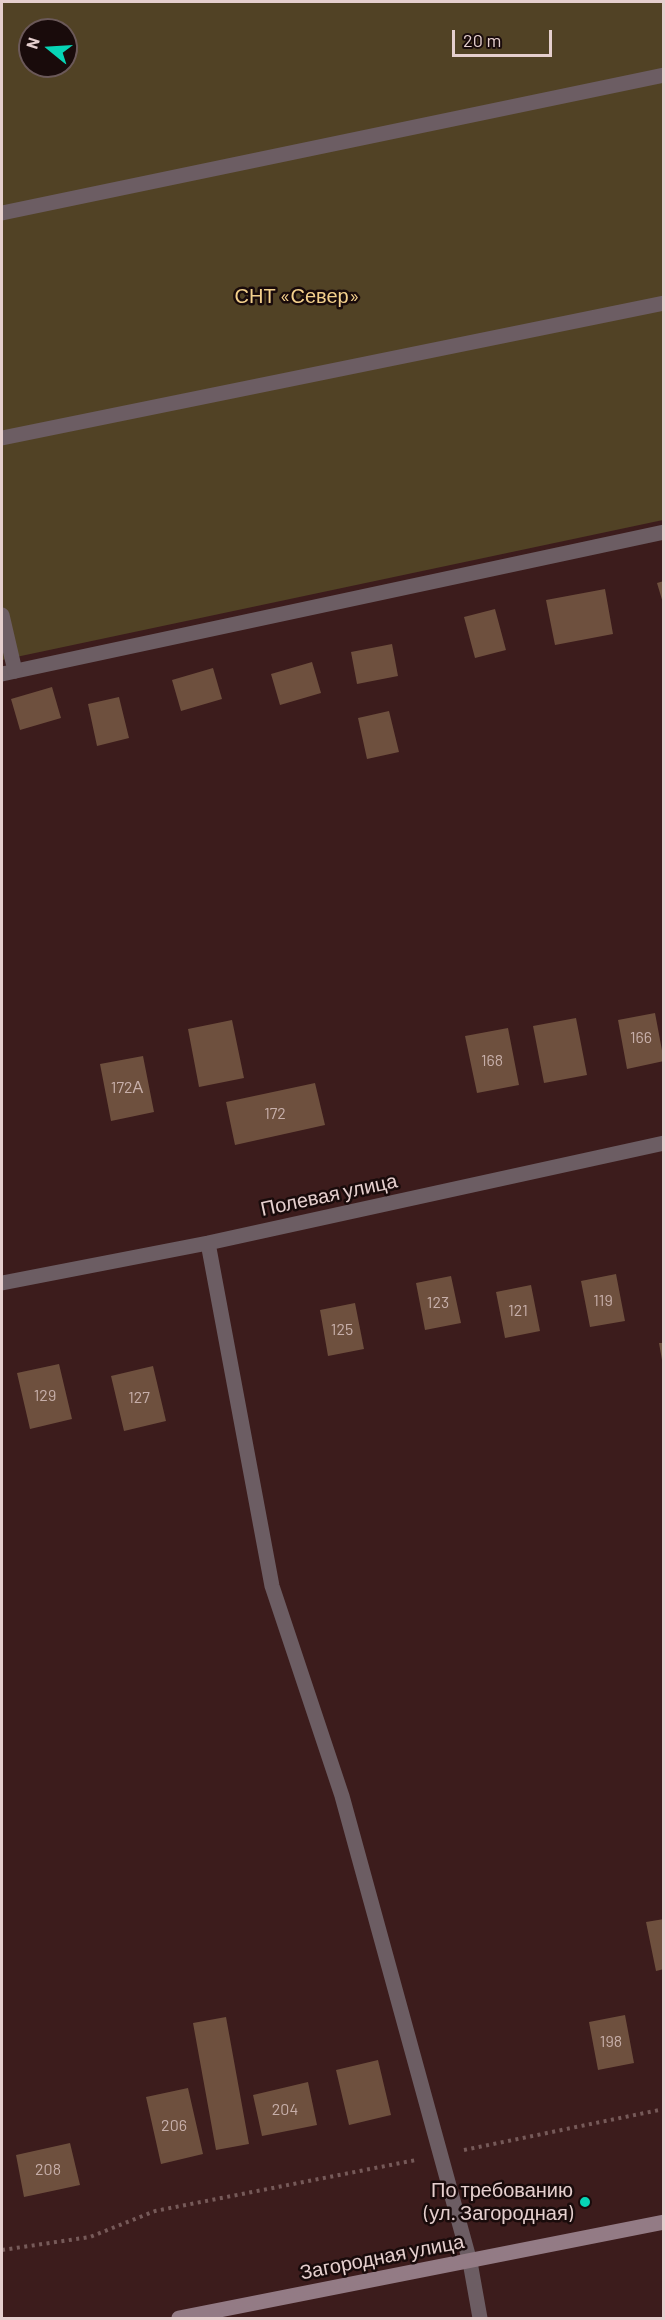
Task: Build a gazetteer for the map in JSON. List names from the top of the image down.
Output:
{
  "streets": {
    "street": ["Полевая улица", "Загородная улица"]
  },
  "parks": ["СНТ «Север»"],
  "places": ["По требованию (ул. Загородная)"],
  "house_numbers": [
    "166",
    "168",
    "172А",
    "172",
    "119",
    "123",
    "121",
    "125",
    "129",
    "127",
    "198",
    "204",
    "206",
    "208"
  ],
  "scale_bar": "20 m",
  "north": "left"
}
